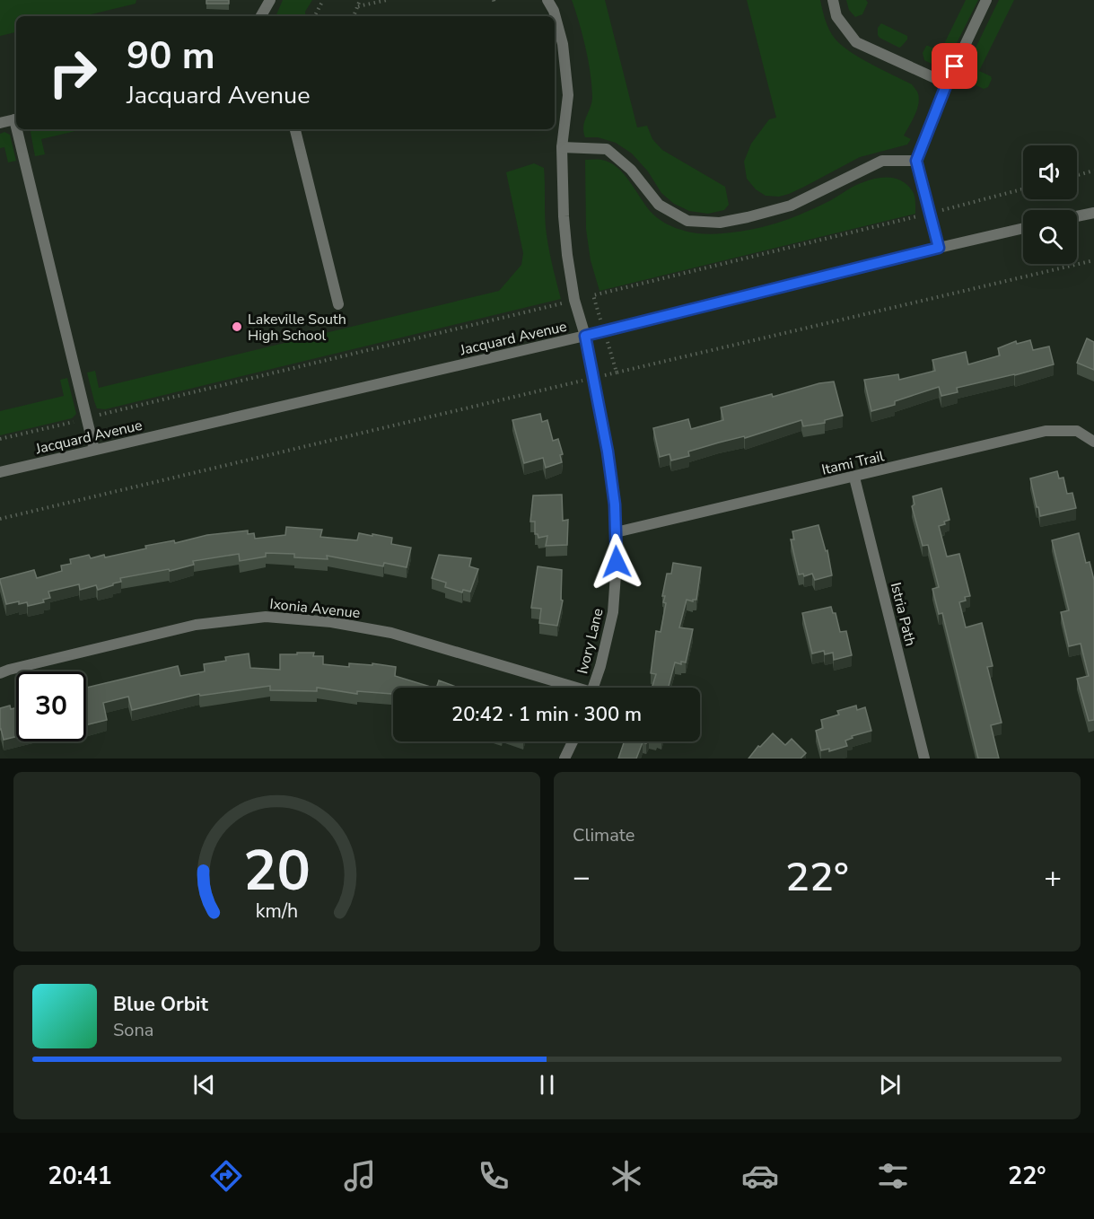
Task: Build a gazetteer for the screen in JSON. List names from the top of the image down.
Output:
{
  "streets": {
    "street": [
      "Jacquard Avenue",
      "Itami Trail",
      "Ixonia Avenue",
      "Istria Path",
      "Ivory Lane"
    ]
  },
  "crossings": [
    ["Jacquard Avenue", "Ivory Lane"],
    ["Itami Trail", "Istria Path"],
    ["Itami Trail", "Ivory Lane"]
  ],
  "places": ["Lakeville South High School"],
  "page": {
    "turn": ["90 m", "Jacquard Avenue"],
    "limit": "30",
    "trip": "20:42 · 1 min · 300 m",
    "tile": "Climate",
    "heat": ["−", "22°", "+"],
    "song": ["Blue Orbit", "Sona"],
    "tabs": ["20:41", "22°"],
    "gauge": ["20", "km/h"]
  }
}
